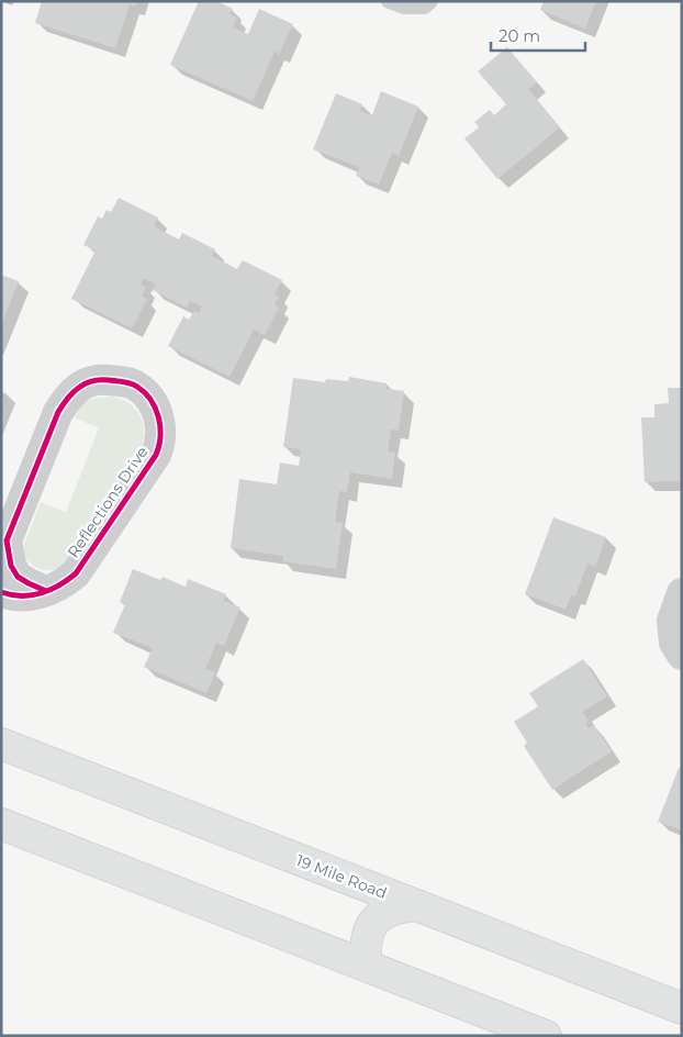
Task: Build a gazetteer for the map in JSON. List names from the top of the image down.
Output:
{
  "streets": {
    "main road": ["19 Mile Road"],
    "street": ["Reflections Drive"]
  },
  "scale_bar": "20 m"
}
